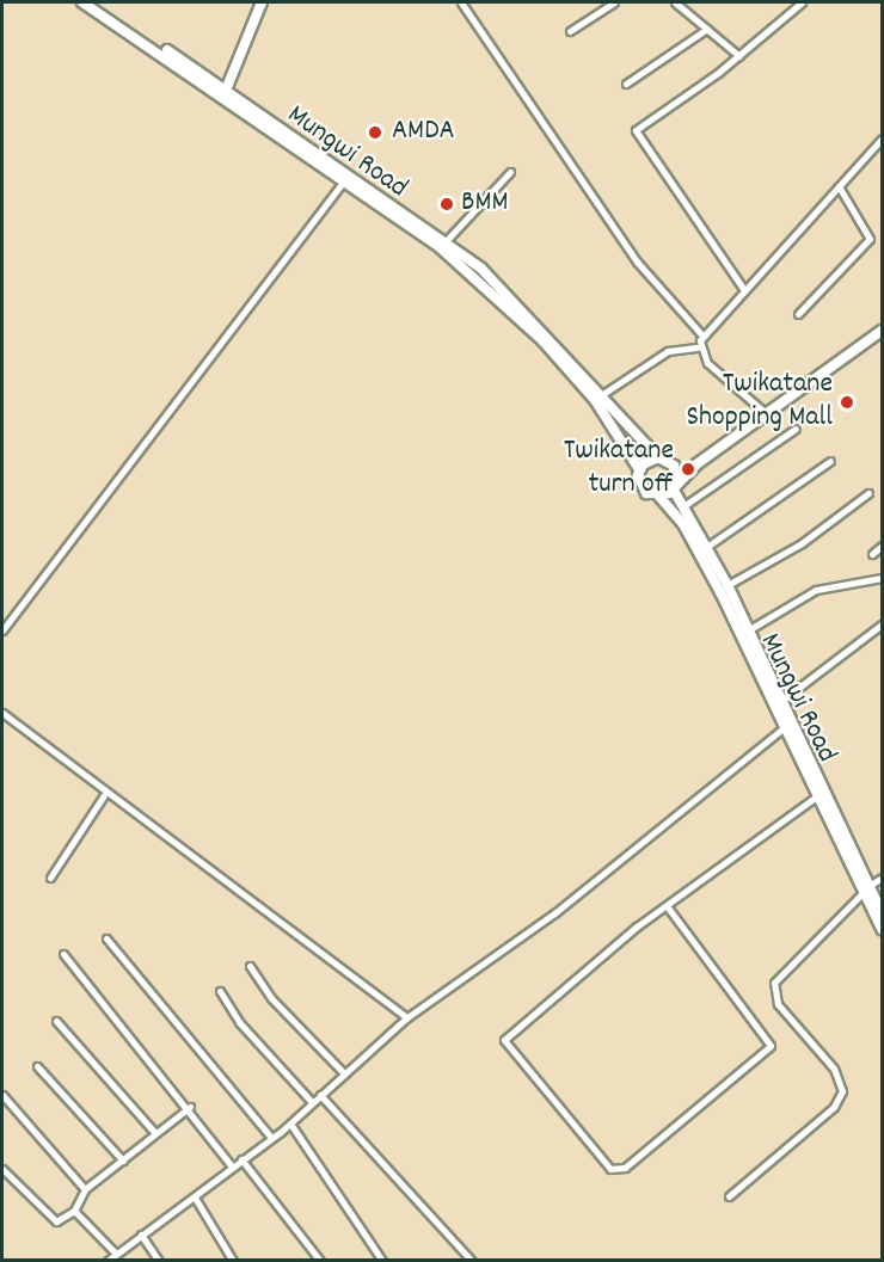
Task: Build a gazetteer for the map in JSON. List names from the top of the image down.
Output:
{
  "streets": {
    "main road": ["Mungwi Road"]
  },
  "places": [
    "AMDA",
    "BMM",
    "Twikatane Shopping Mall",
    "Twikatane turn off"
  ]
}
